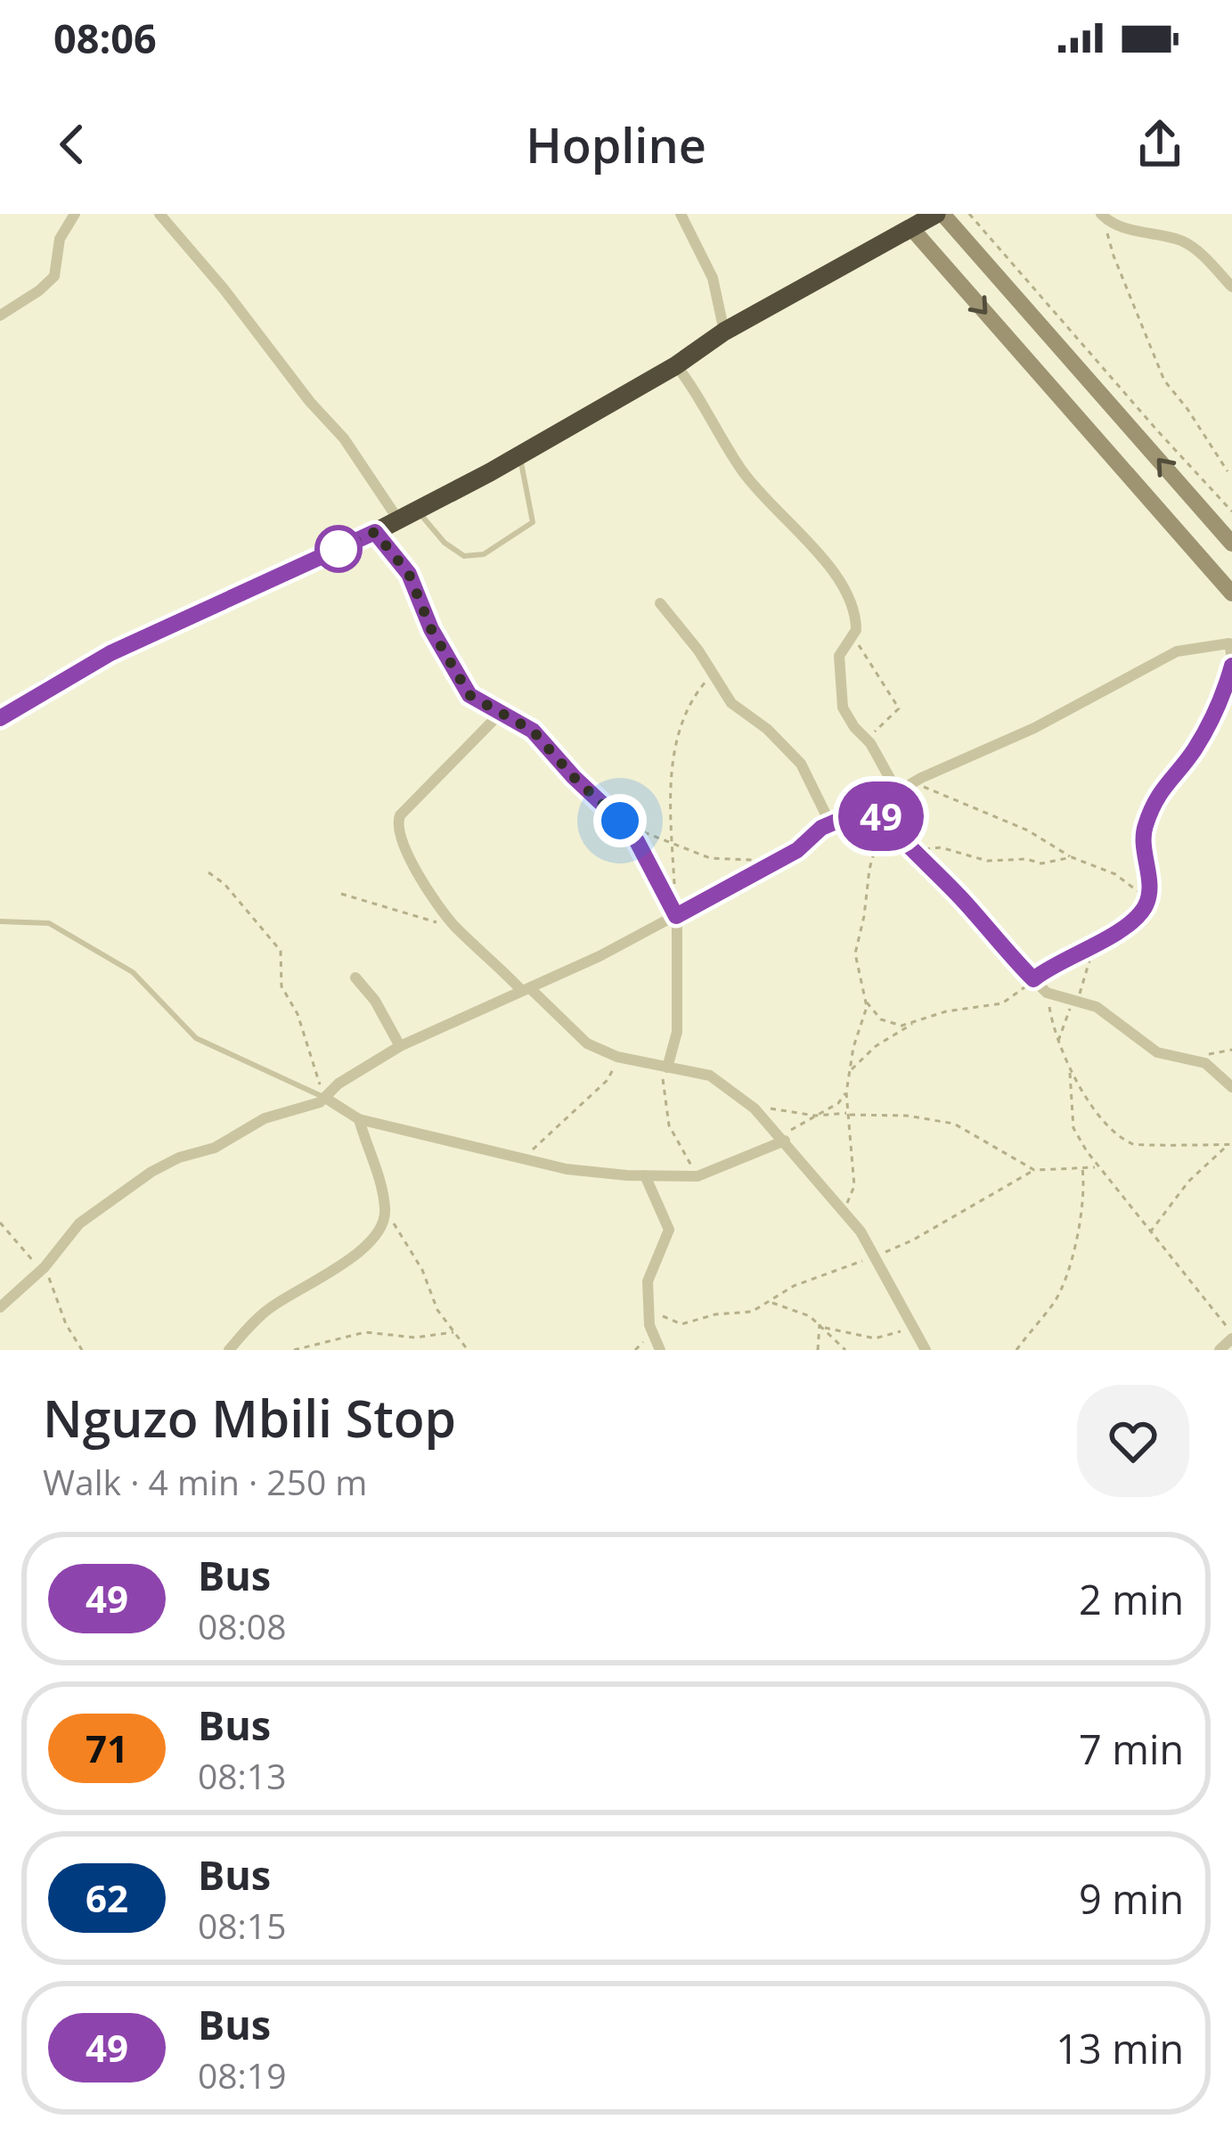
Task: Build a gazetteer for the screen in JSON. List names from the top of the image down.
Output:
{
  "lines": ["bus line 49"],
  "page": {
    "status": "08:06",
    "header": "Hopline",
    "on_map": "49",
    "heading": ["Nguzo Mbili Stop", "Walk · 4 min · 250 m"],
    "list": [
      {
        "mark": "49",
        "name": "Bus",
        "note": "08:08",
        "value": "2 min"
      },
      {
        "mark": "71",
        "name": "Bus",
        "note": "08:13",
        "value": "7 min"
      },
      {
        "mark": "62",
        "name": "Bus",
        "note": "08:15",
        "value": "9 min"
      },
      {
        "mark": "49",
        "name": "Bus",
        "note": "08:19",
        "value": "13 min"
      }
    ]
  }
}
